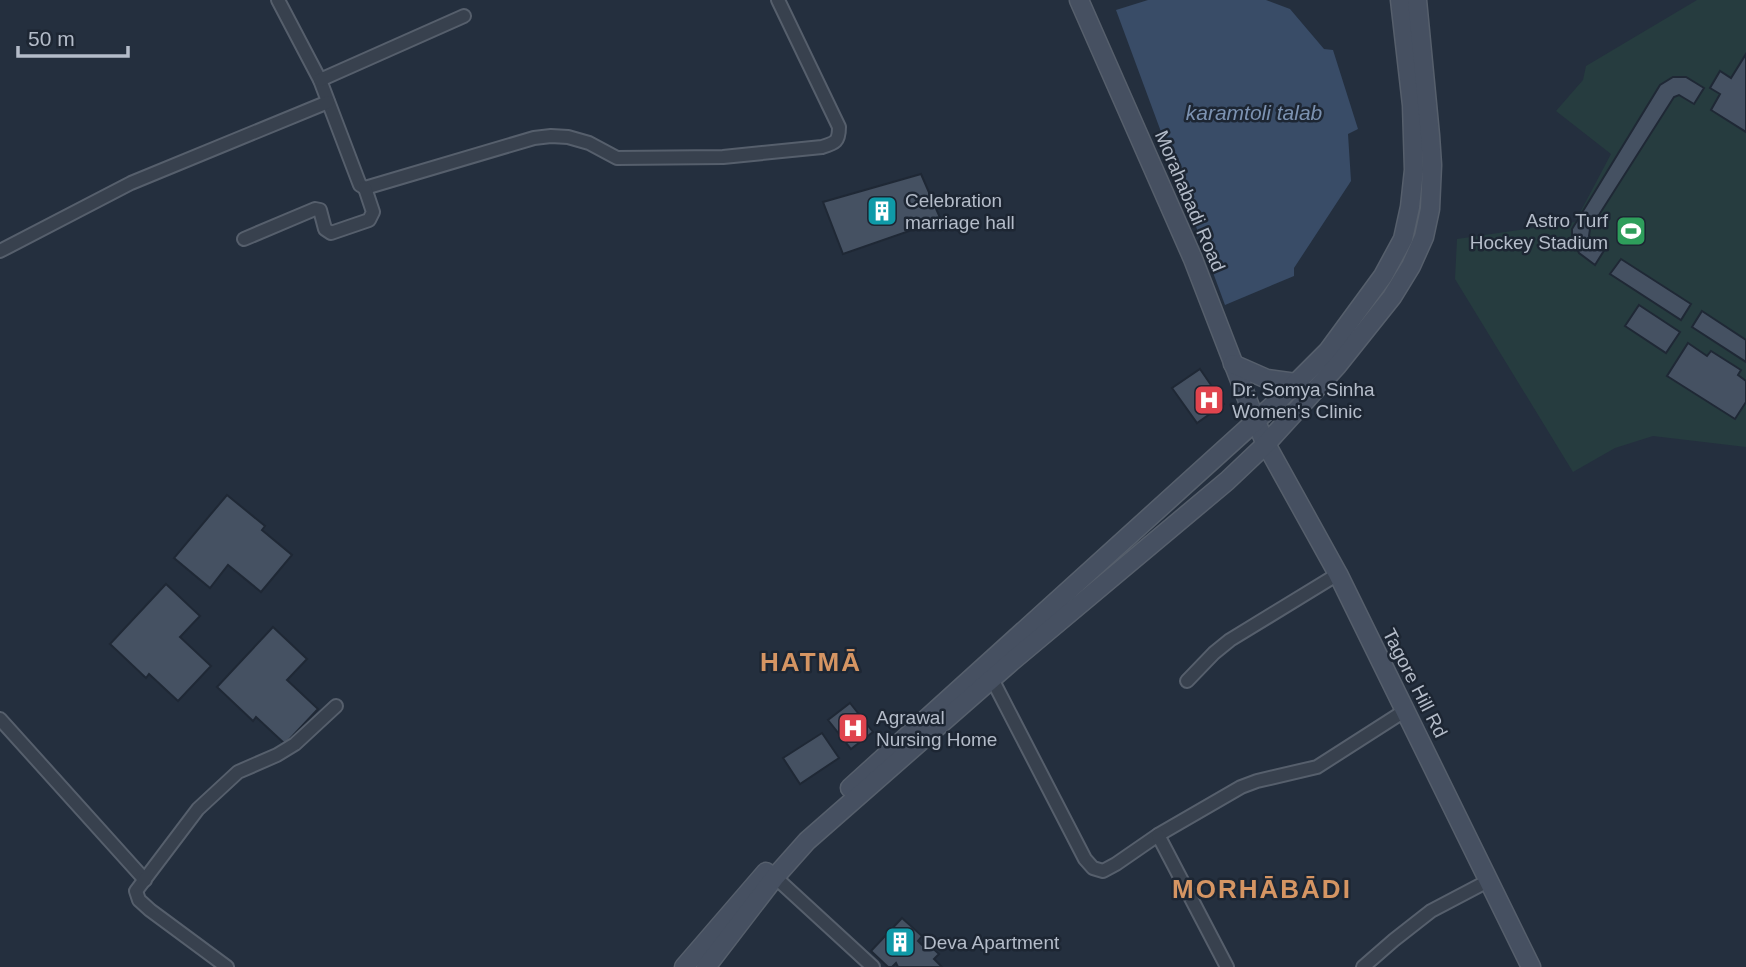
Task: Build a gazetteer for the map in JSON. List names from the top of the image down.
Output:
{
  "streets": {
    "main road": ["Morahabadi Road", "Tagore Hill Rd"]
  },
  "crossings": [
    ["Morahabadi Road", "Tagore Hill Rd"]
  ],
  "districts": ["HATMĀ", "MORHĀBĀDI"],
  "water": ["karamtoli talab"],
  "places": {
    "building": ["Celebration marriage hall", "Deva Apartment"],
    "sports": ["Astro Turf Hockey Stadium"],
    "hospital": ["Dr. Somya Sinha Women's Clinic", "Agrawal Nursing Home"]
  },
  "scale_bar": "50 m"
}
